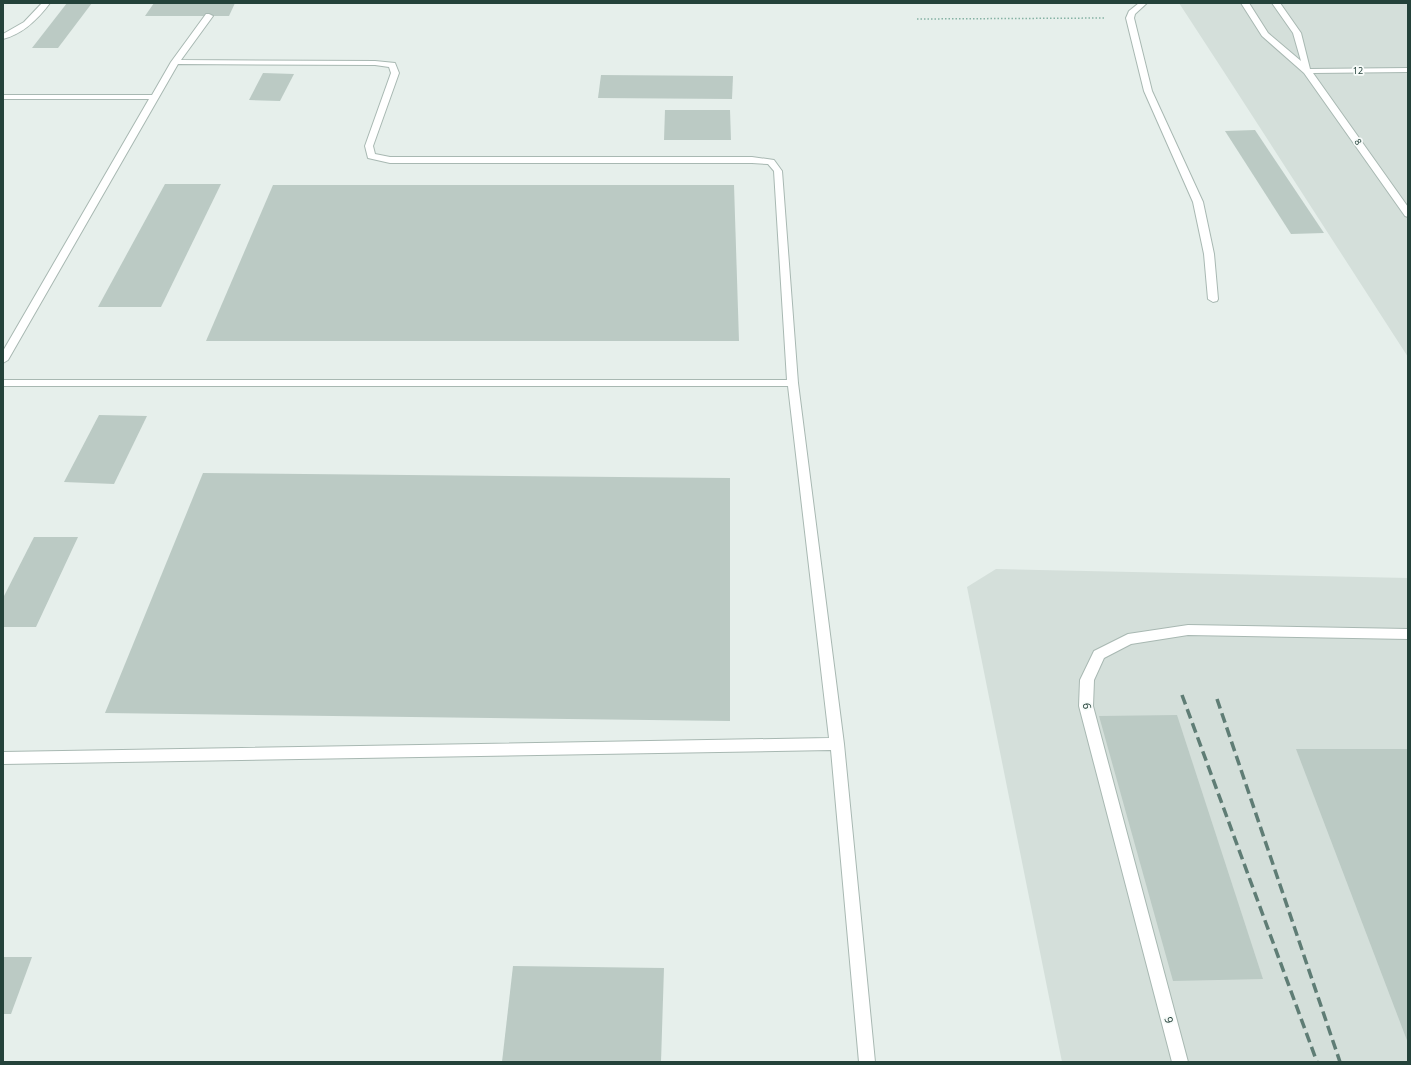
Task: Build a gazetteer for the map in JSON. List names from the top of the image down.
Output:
{
  "streets": {
    "street": ["12", "8", "9"]
  },
  "crossings": [
    ["12", "8"]
  ]
}
